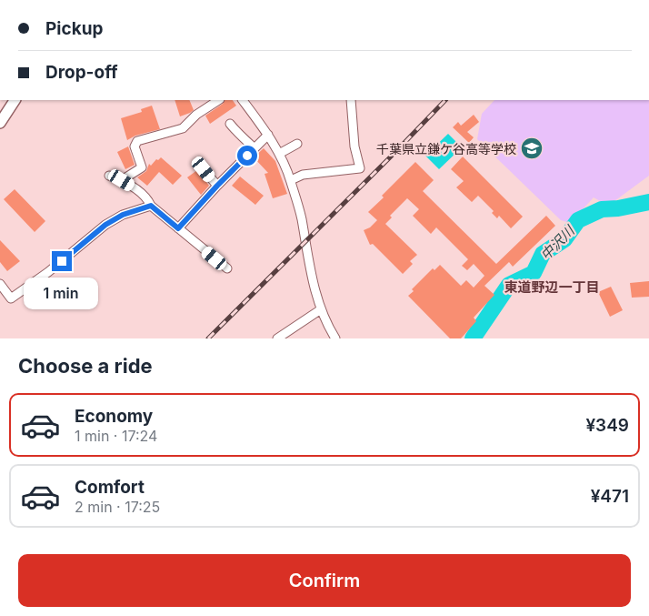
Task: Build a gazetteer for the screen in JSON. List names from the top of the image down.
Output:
{
  "districts": ["東道野辺一丁目"],
  "water": ["中沢川"],
  "places": {
    "school or university": ["千葉県立鎌ケ谷高等学校"]
  },
  "page": {
    "banner": ["Pickup", "Drop-off"],
    "bubble": "1 min",
    "heading": "Choose a ride",
    "list": [
      {
        "name": "Economy",
        "note": "1 min · 17:24",
        "value": "¥349"
      },
      {
        "name": "Comfort",
        "note": "2 min · 17:25",
        "value": "¥471"
      }
    ],
    "buttons": "Confirm"
  }
}
